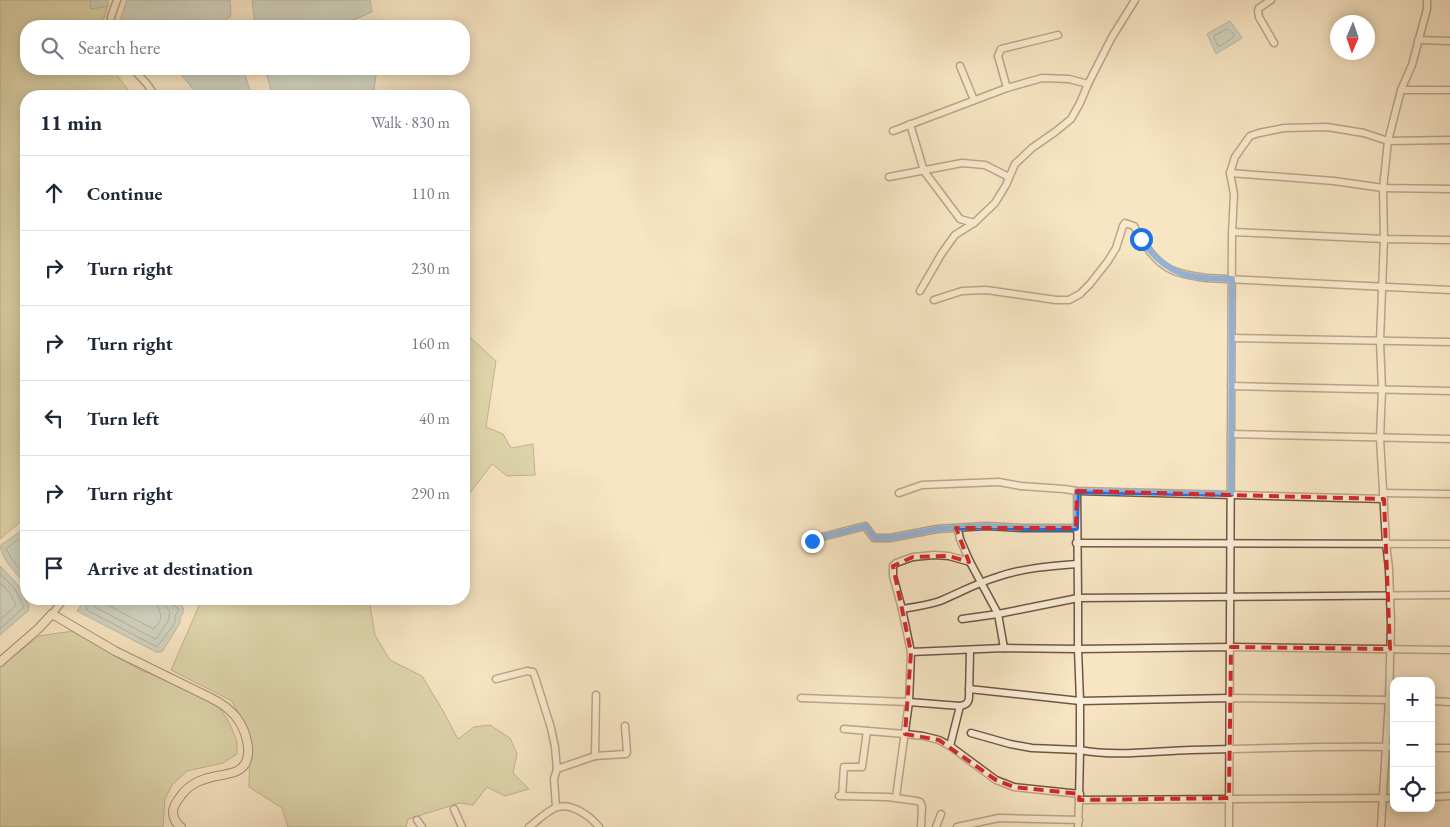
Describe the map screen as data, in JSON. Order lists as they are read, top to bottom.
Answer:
{
  "north": "bottom",
  "page": {
    "search": "Search here",
    "heading": ["11 min", "Walk · 830 m"],
    "list": [
      ["Continue", "110 m"],
      ["Turn right", "230 m"],
      ["Turn right", "160 m"],
      ["Turn left", "40 m"],
      ["Turn right", "290 m"],
      "Arrive at destination"
    ],
    "map_buttons": ["+", "−"]
  }
}
